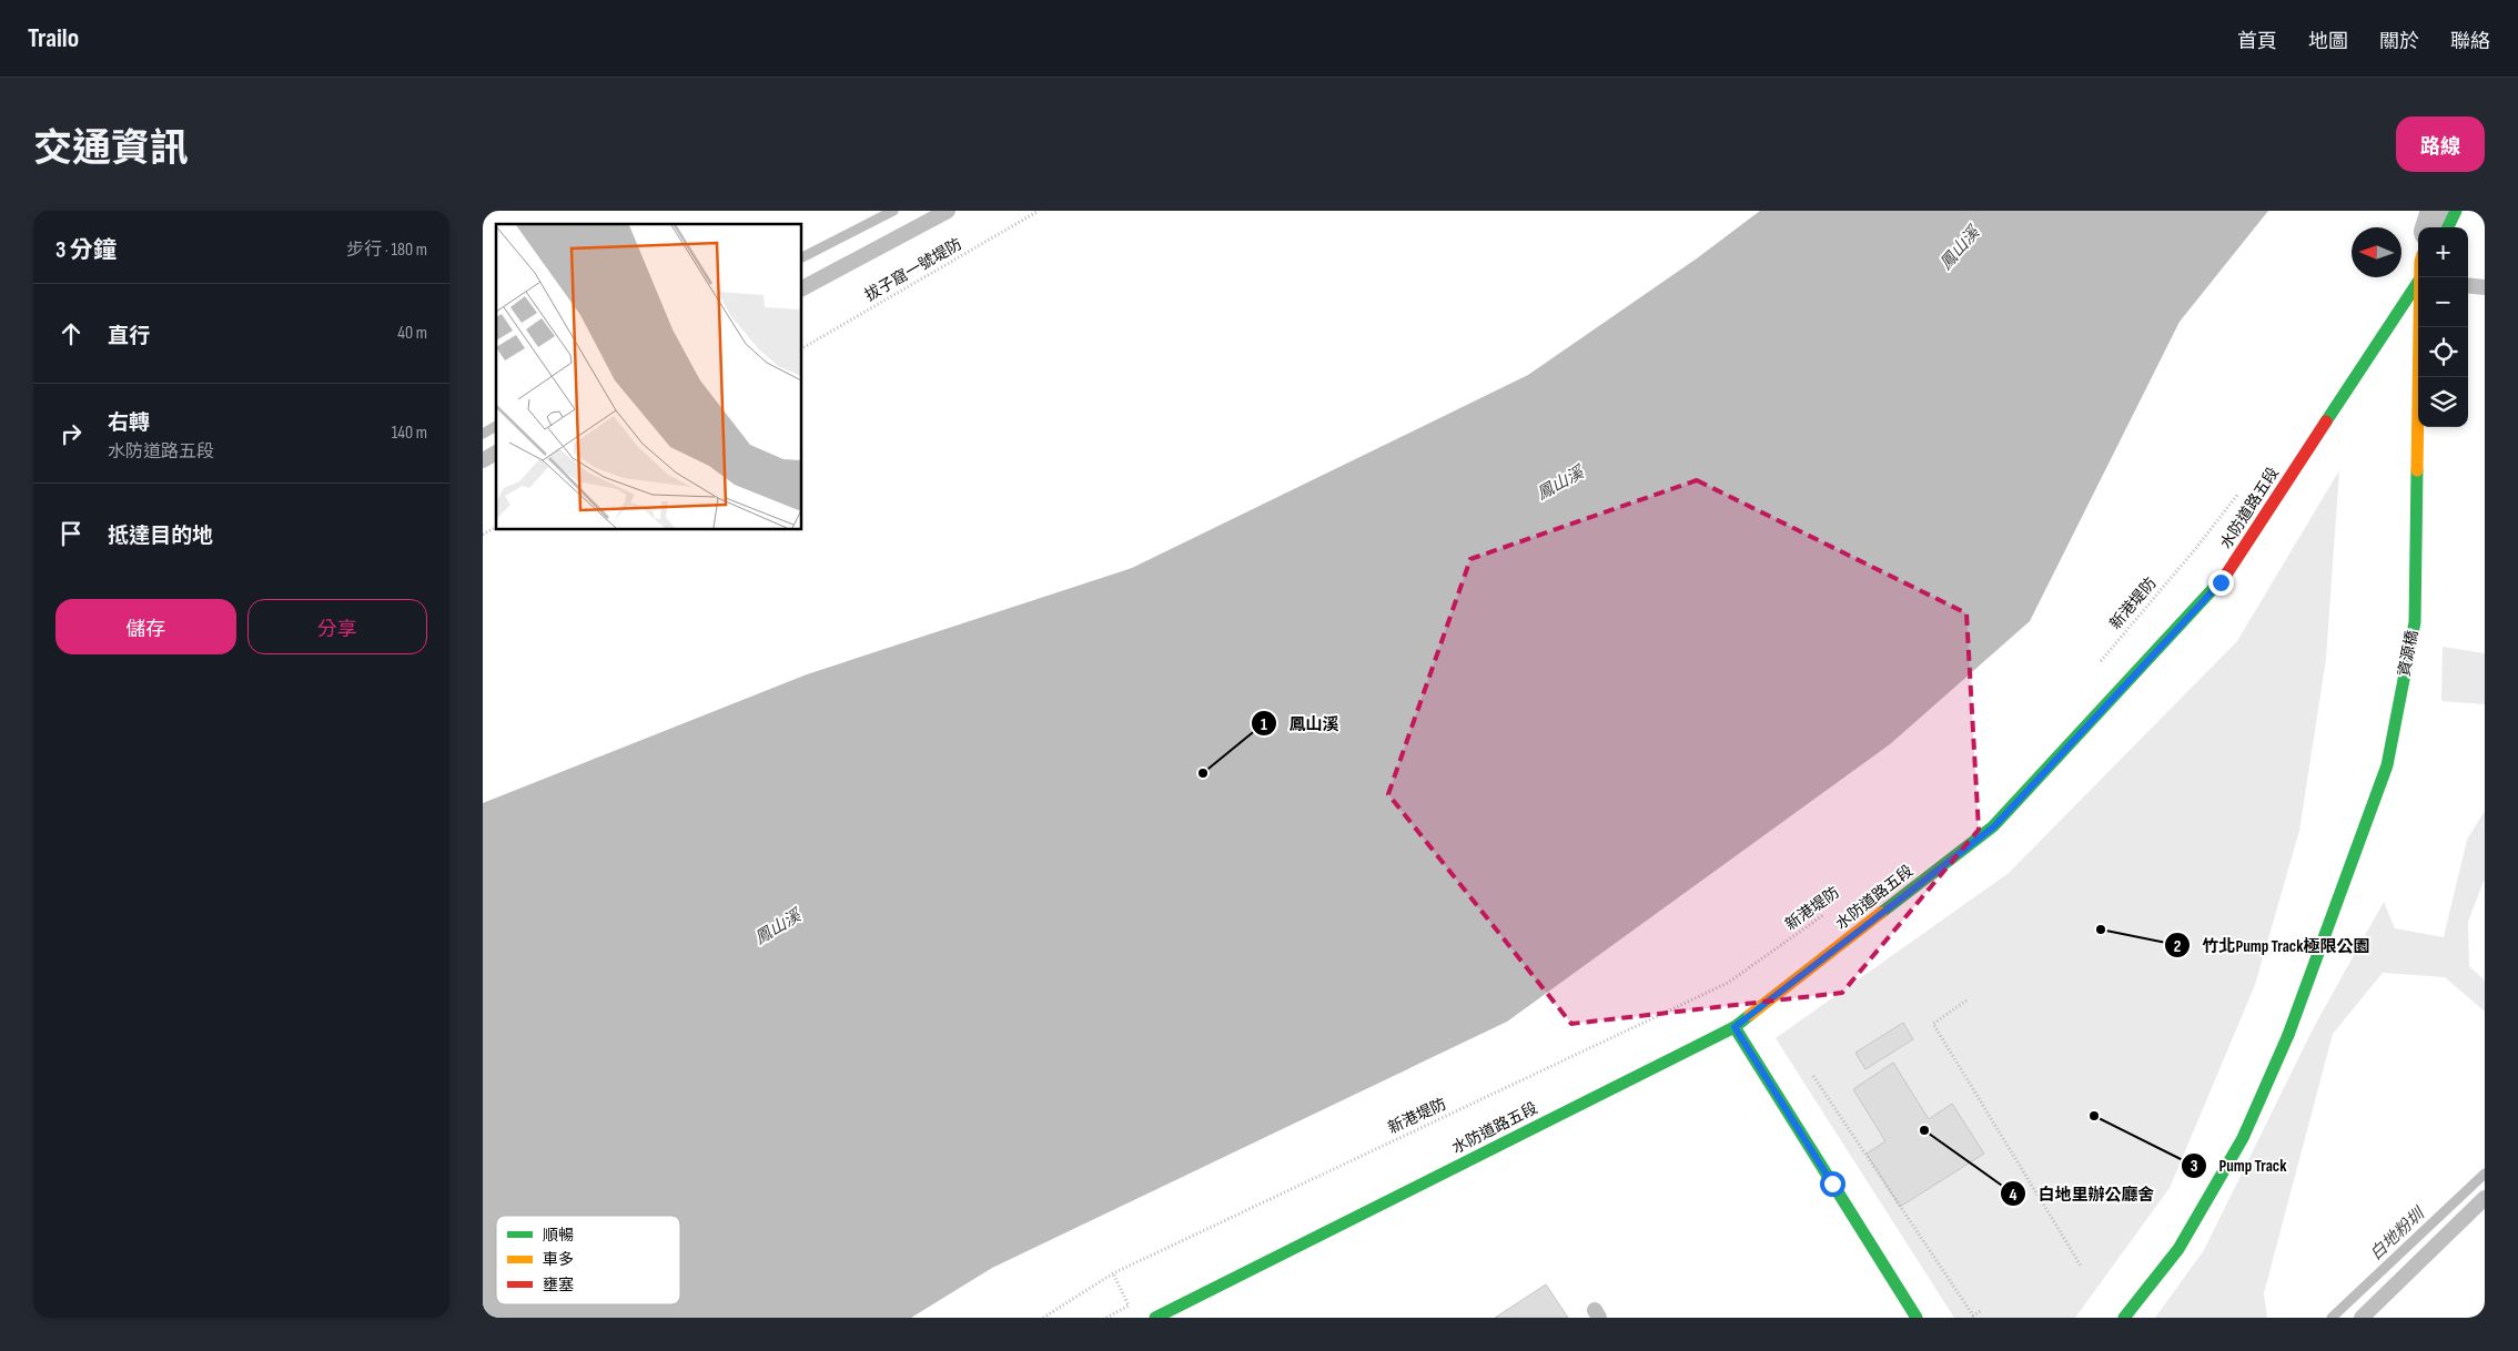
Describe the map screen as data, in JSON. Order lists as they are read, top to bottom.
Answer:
{
  "streets": {
    "street": ["水防道路五段", "資源橋"],
    "path": ["拔子窟一號堤防", "新港堤防"]
  },
  "water": ["鳳山溪", "白地粉圳"],
  "places": [
    "鳳山溪",
    "竹北Pump Track極限公園",
    "Pump Track",
    "白地里辦公廳舍"
  ],
  "legend": ["順暢", "車多", "壅塞"],
  "north": "left",
  "page": {
    "header": "Trailo",
    "nav": [
      "首頁",
      "地圖",
      "關於",
      "聯絡"
    ],
    "title": "交通資訊",
    "buttons": [
      "路線",
      ["儲存", "分享"]
    ],
    "heading": ["3 分鐘", "步行 · 180 m"],
    "map_buttons": ["+", "−"],
    "list": [
      ["直行", "40 m"],
      ["右轉", "水防道路五段", "140 m"],
      "抵達目的地"
    ]
  }
}
